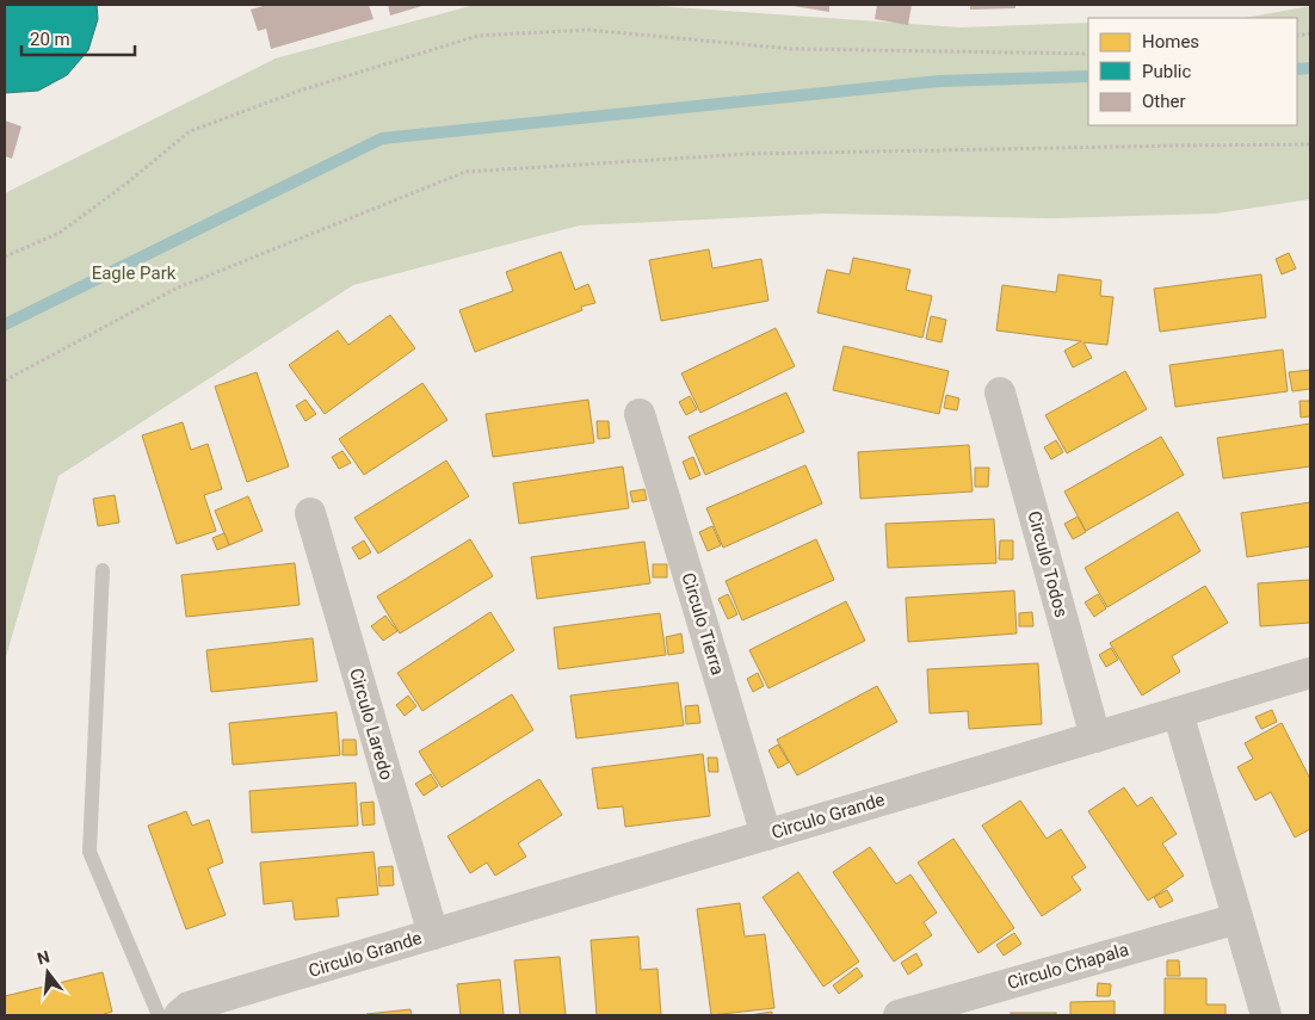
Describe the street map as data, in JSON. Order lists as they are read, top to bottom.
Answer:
{
  "streets": {
    "street": [
      "Circulo Todos",
      "Circulo Tierra",
      "Circulo Laredo",
      "Circulo Grande",
      "Circulo Chapala"
    ]
  },
  "crossings": [
    ["Circulo Todos", "Circulo Grande"],
    ["Circulo Tierra", "Circulo Grande"],
    ["Circulo Laredo", "Circulo Grande"]
  ],
  "parks": ["Eagle Park"],
  "legend": ["Homes", "Public", "Other"],
  "scale_bar": "20 m",
  "north": "top"
}
